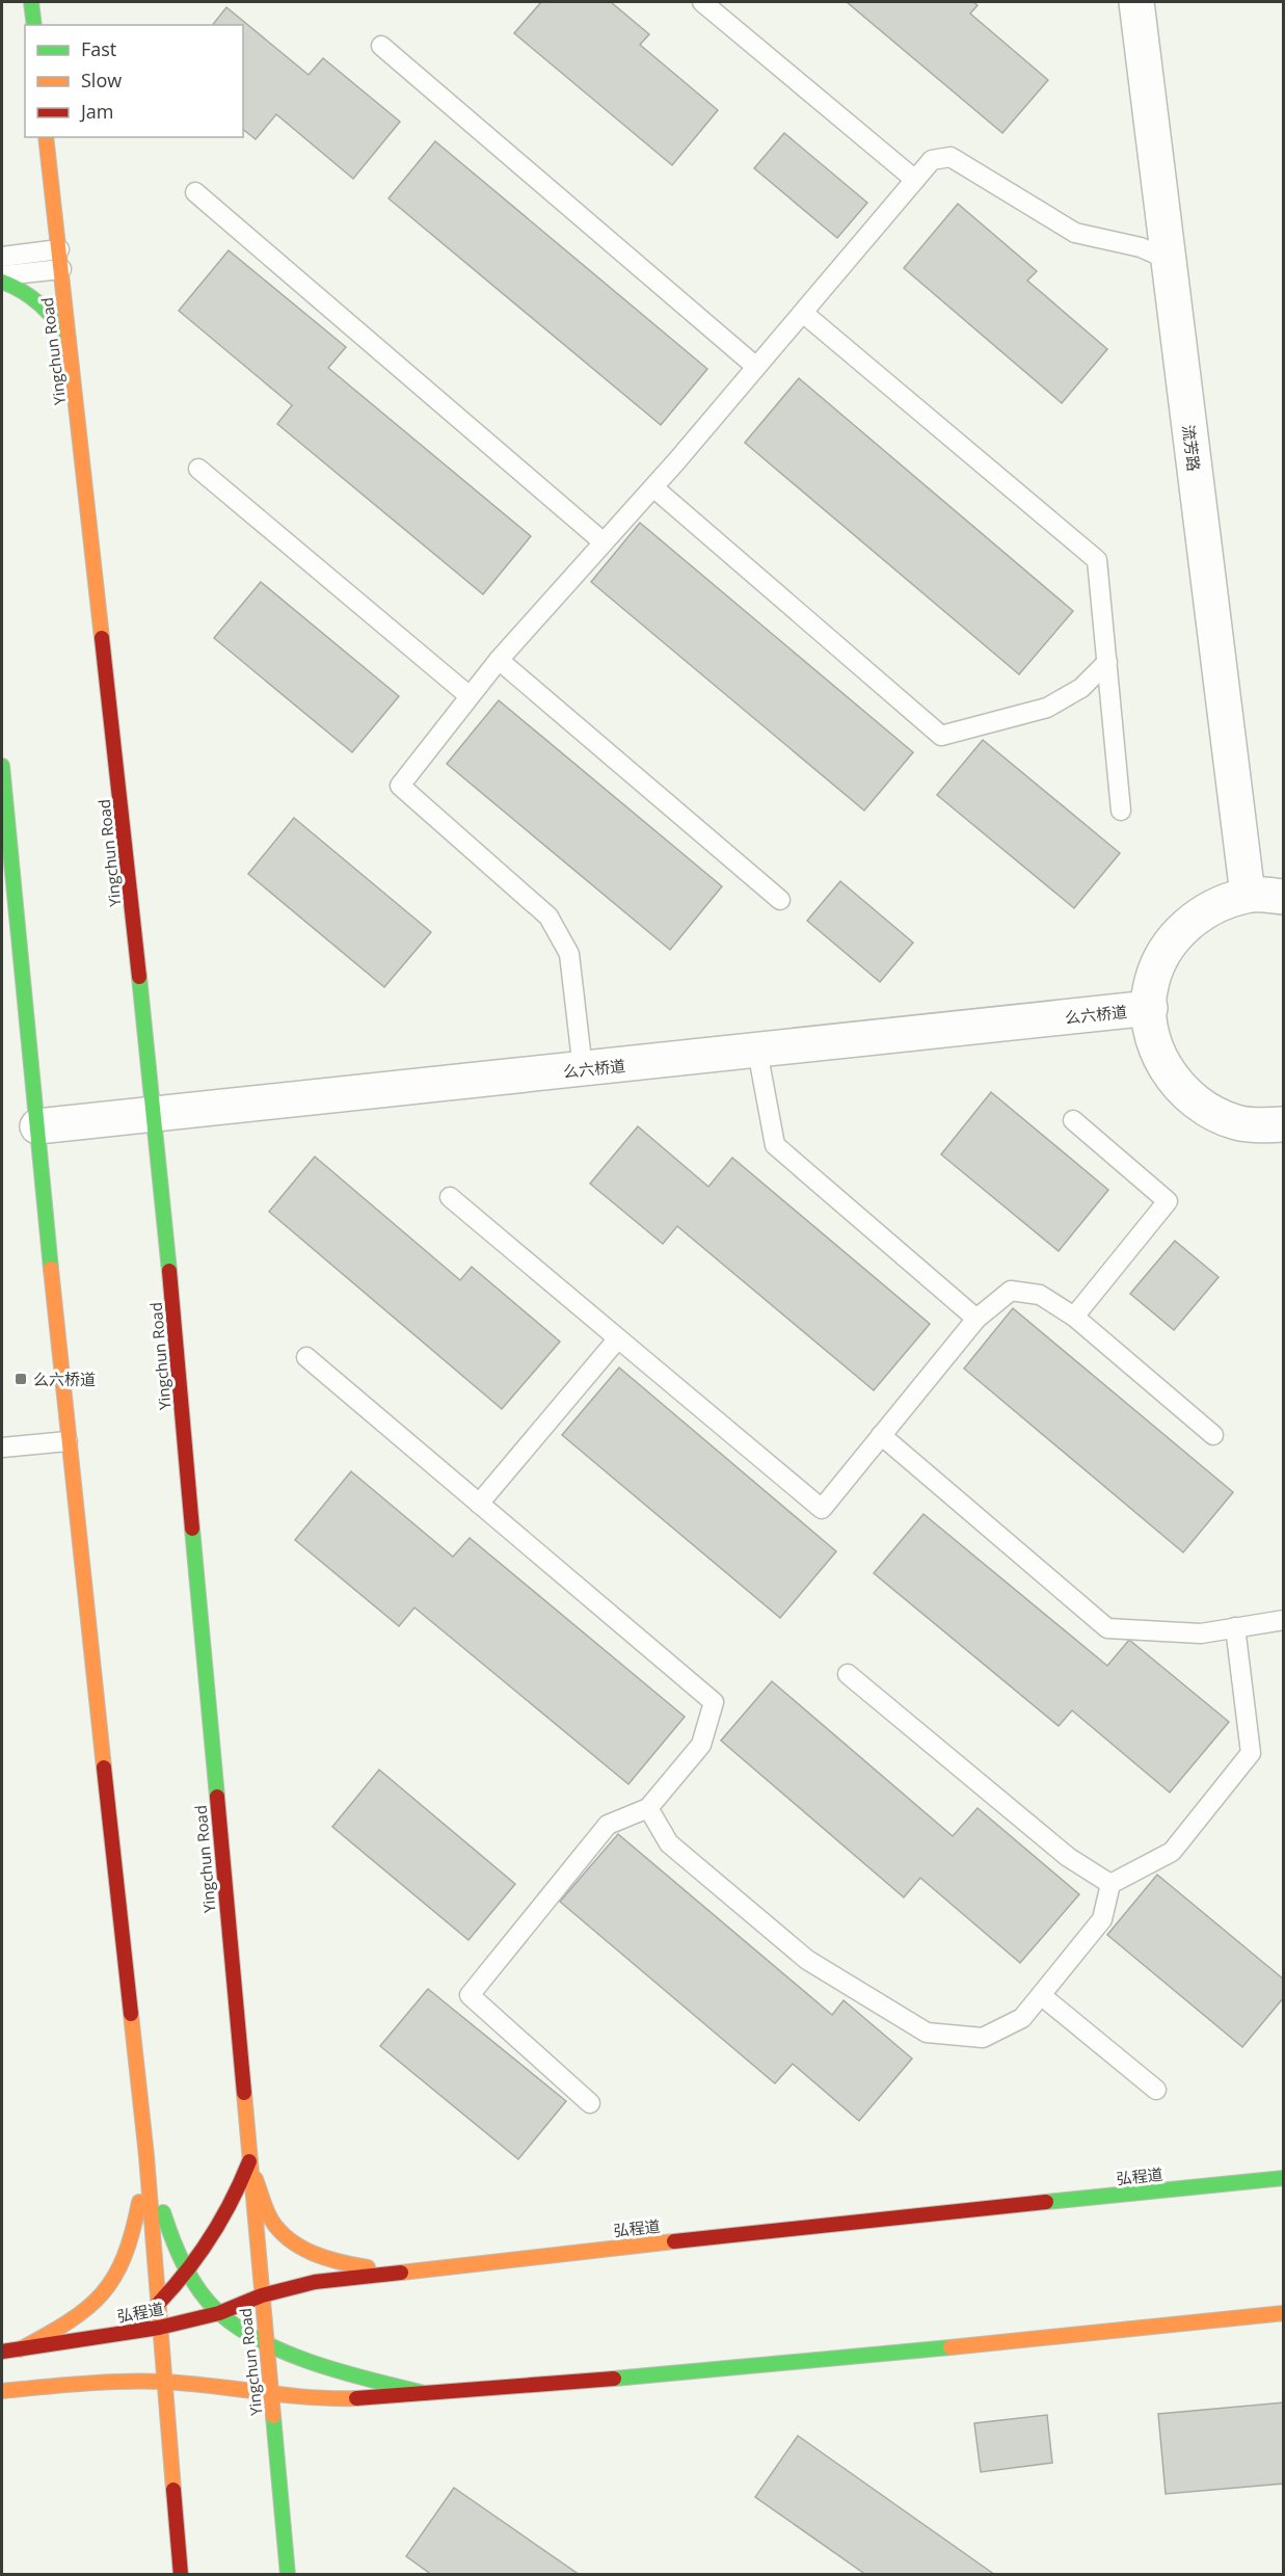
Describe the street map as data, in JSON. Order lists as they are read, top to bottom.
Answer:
{
  "streets": {
    "main road": ["Yingchun Road", "弘程道"],
    "street": ["流芳路", "么六桥道"]
  },
  "crossings": [
    ["Yingchun Road", "么六桥道"],
    ["Yingchun Road", "弘程道"]
  ],
  "places": {
    "transit": ["么六桥道"]
  },
  "legend": ["Fast", "Slow", "Jam"]
}
